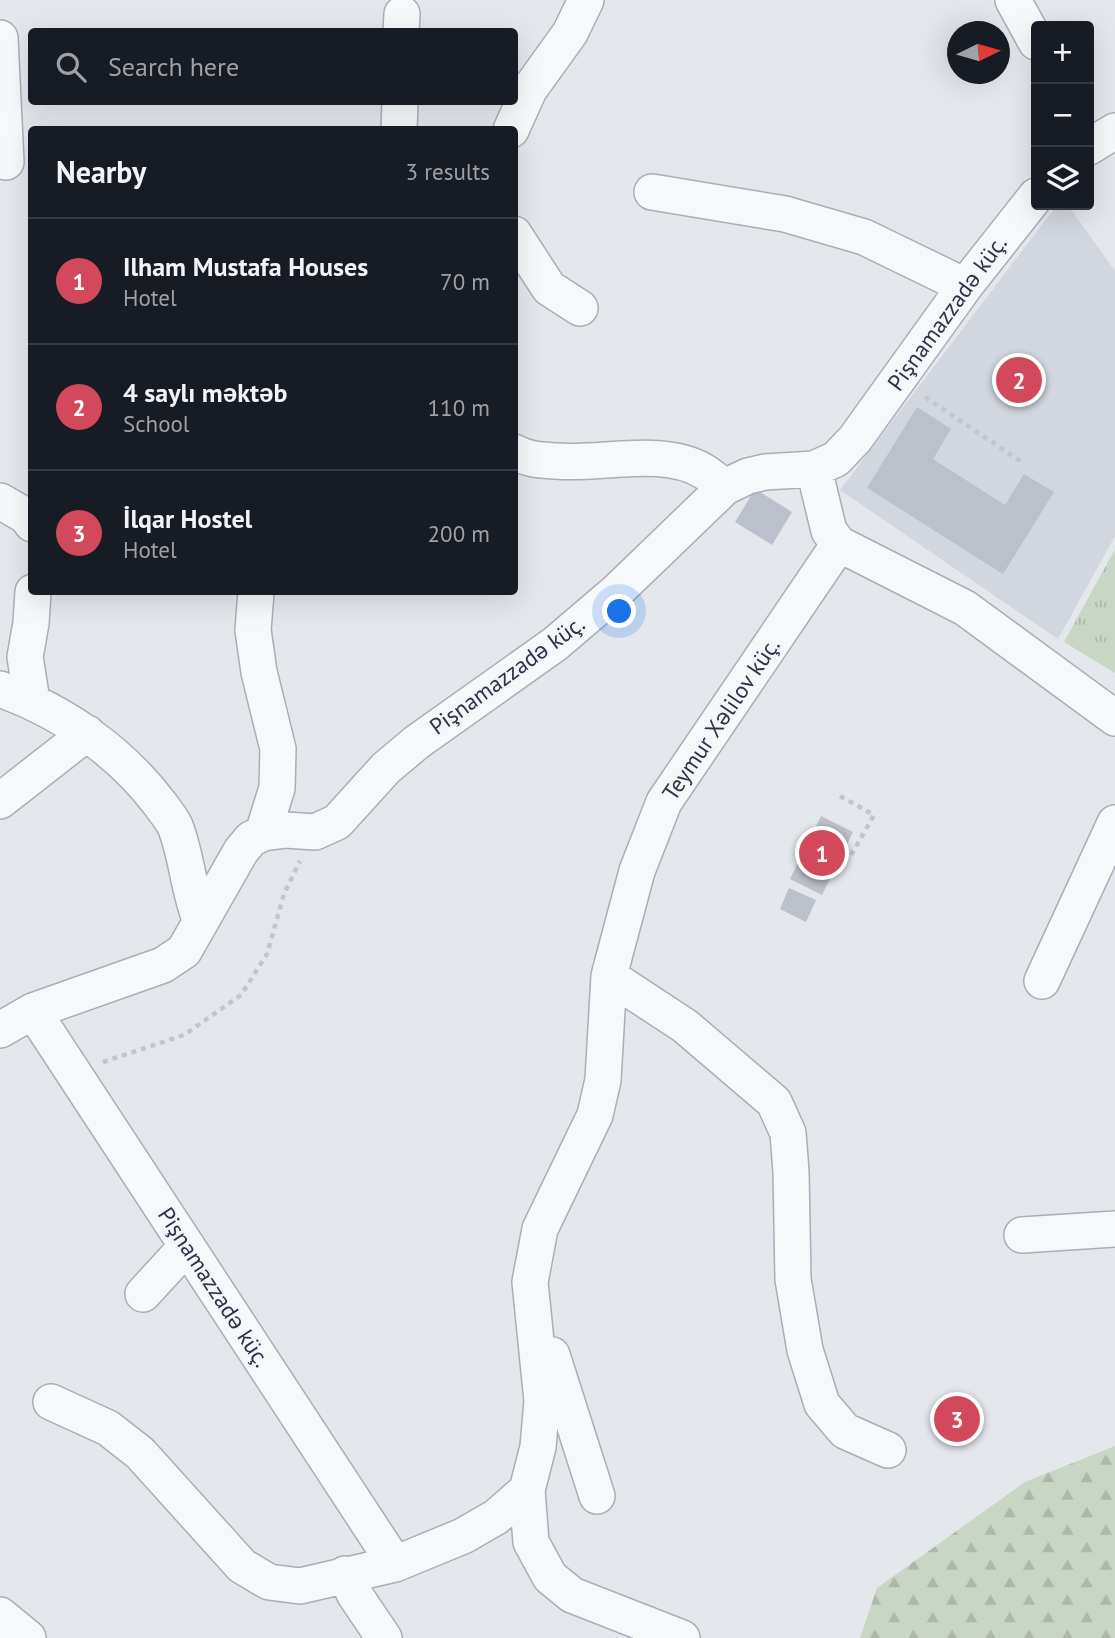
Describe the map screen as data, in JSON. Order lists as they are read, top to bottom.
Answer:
{
  "streets": {
    "street": ["Pişnamazzadə küç.", "Teymur Xəlilov küç."]
  },
  "north": "right",
  "page": {
    "map_buttons": ["+", "−"],
    "search": "Search here",
    "heading": ["Nearby", "3 results"],
    "list": [
      {
        "mark": "1",
        "name": "Ilham Mustafa Houses",
        "note": "Hotel",
        "value": "70 m"
      },
      {
        "mark": "2",
        "name": "4 saylı məktəb",
        "note": "School",
        "value": "110 m"
      },
      {
        "mark": "3",
        "name": "İlqar Hostel",
        "note": "Hotel",
        "value": "200 m"
      }
    ],
    "pins": ["2", "1", "3"]
  }
}
